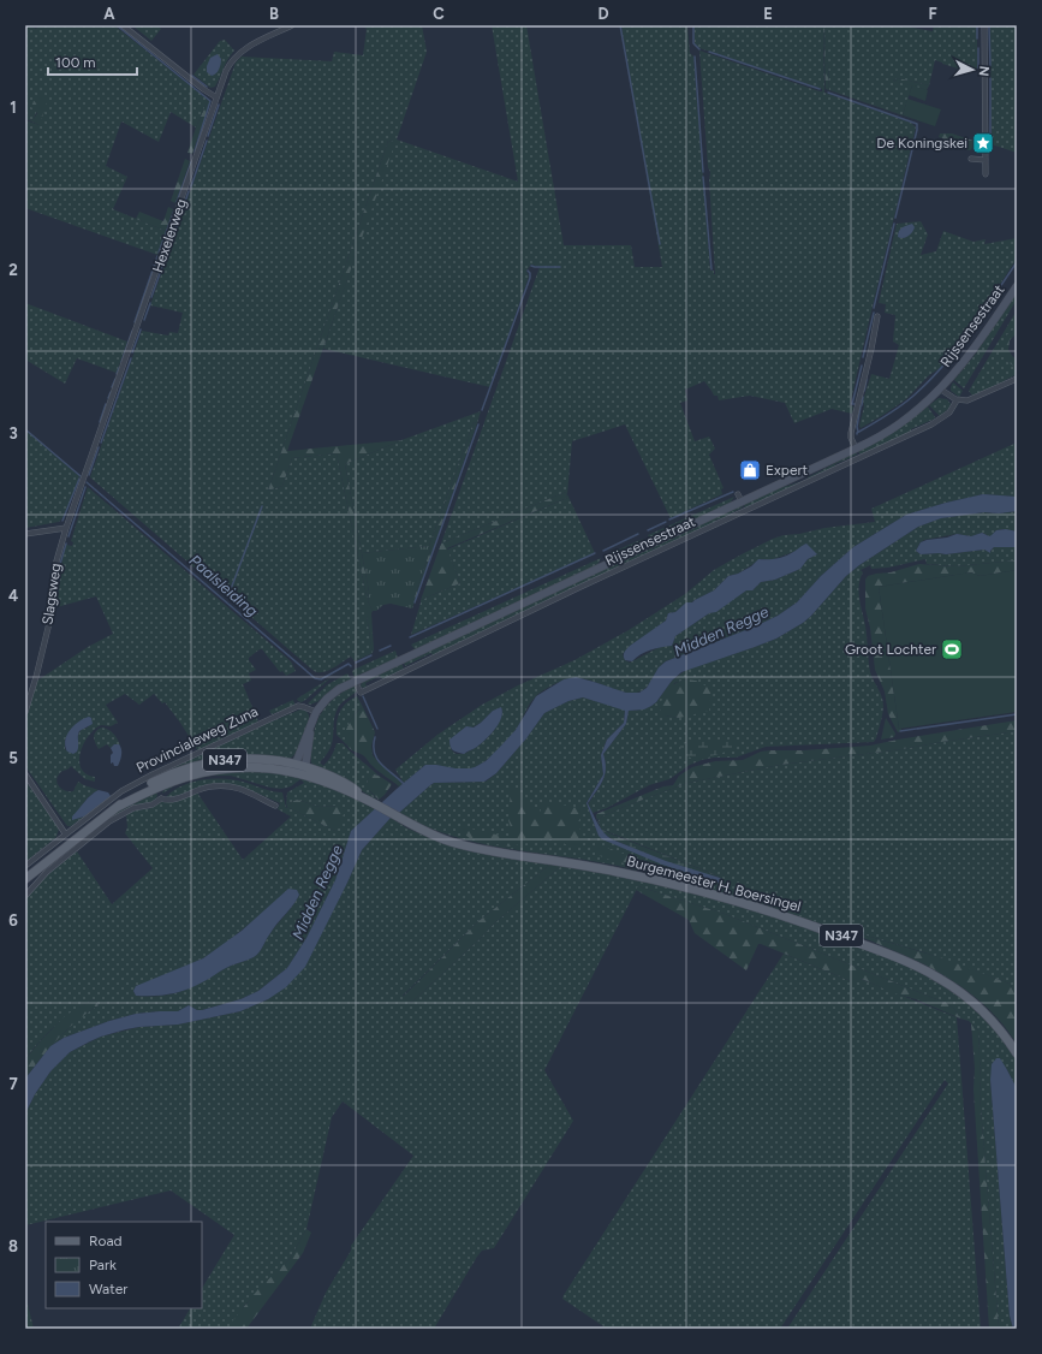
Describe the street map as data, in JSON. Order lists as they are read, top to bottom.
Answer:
{
  "streets": {
    "main road": [
      "Rijssensestraat",
      "Provincialeweg Zuna",
      "N347",
      "Burgemeester H. Boersingel"
    ],
    "street": ["Hexelerweg", "Slagsweg"]
  },
  "crossings": [
    ["Hexelerweg", "Slagsweg"],
    ["Rijssensestraat", "Provincialeweg Zuna"],
    ["Rijssensestraat", "N347"],
    ["Provincialeweg Zuna", "N347"],
    ["N347", "Burgemeester H. Boersingel"]
  ],
  "water": ["Paalsleiding", "Midden Regge"],
  "places": {
    "place": ["De Koningskei"],
    "shop": ["Expert"],
    "sports": ["Groot Lochter"]
  },
  "legend": ["Road", "Park", "Water"],
  "scale_bar": "100 m",
  "north": "right",
  "grid": {
    "columns": [
      "A",
      "B",
      "C",
      "D",
      "E",
      "F"
    ],
    "rows": [
      "1",
      "2",
      "3",
      "4",
      "5",
      "6",
      "7",
      "8"
    ]
  }
}
